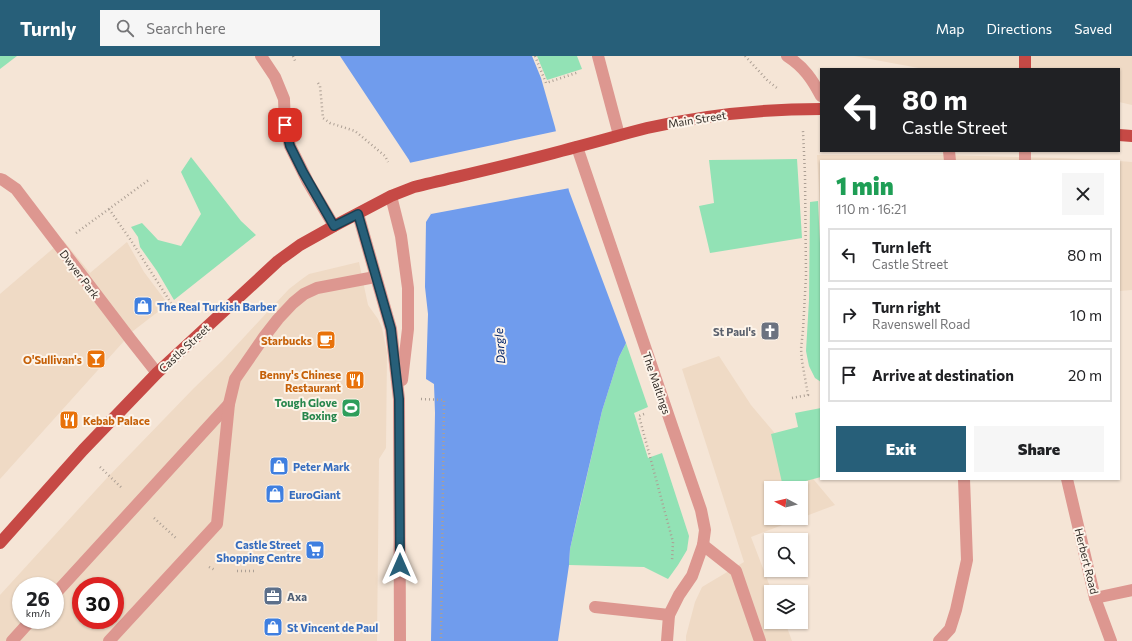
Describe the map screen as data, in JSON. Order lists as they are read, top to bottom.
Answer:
{
  "streets": {
    "main road": ["Main Street", "Castle Street"],
    "street": ["Dwyer Park", "The Maltings", "Herbert Road"]
  },
  "crossings": [
    ["Main Street", "Castle Street"],
    ["Main Street", "The Maltings"],
    ["Dwyer Park", "Castle Street"]
  ],
  "water": ["Dargle"],
  "places": {
    "shop": [
      "The Real Turkish Barber",
      "Peter Mark",
      "EuroGiant",
      "St Vincent de Paul"
    ],
    "church": ["St Paul's"],
    "cafe": ["Starbucks"],
    "bar": ["O'Sullivan's"],
    "restaurant": ["Benny's Chinese Restaurant", "Kebab Palace"],
    "sports": ["Tough Glove Boxing"],
    "supermarket": ["Castle Street Shopping Centre"],
    "office": ["Axa"]
  },
  "north": "left",
  "page": {
    "header": "Turnly",
    "search": "Search here",
    "nav": ["Map", "Directions", "Saved"],
    "turn": ["80 m", "Castle Street"],
    "heading": ["1 min", "110 m · 16:21"],
    "list": [
      {
        "name": "Turn left",
        "note": "Castle Street",
        "value": "80 m"
      },
      {
        "name": "Turn right",
        "note": "Ravenswell Road",
        "value": "10 m"
      },
      {
        "name": "Arrive at destination",
        "value": "20 m"
      }
    ],
    "buttons": ["Exit", "Share"],
    "speed": "26 km/h",
    "limit": "30"
  }
}
